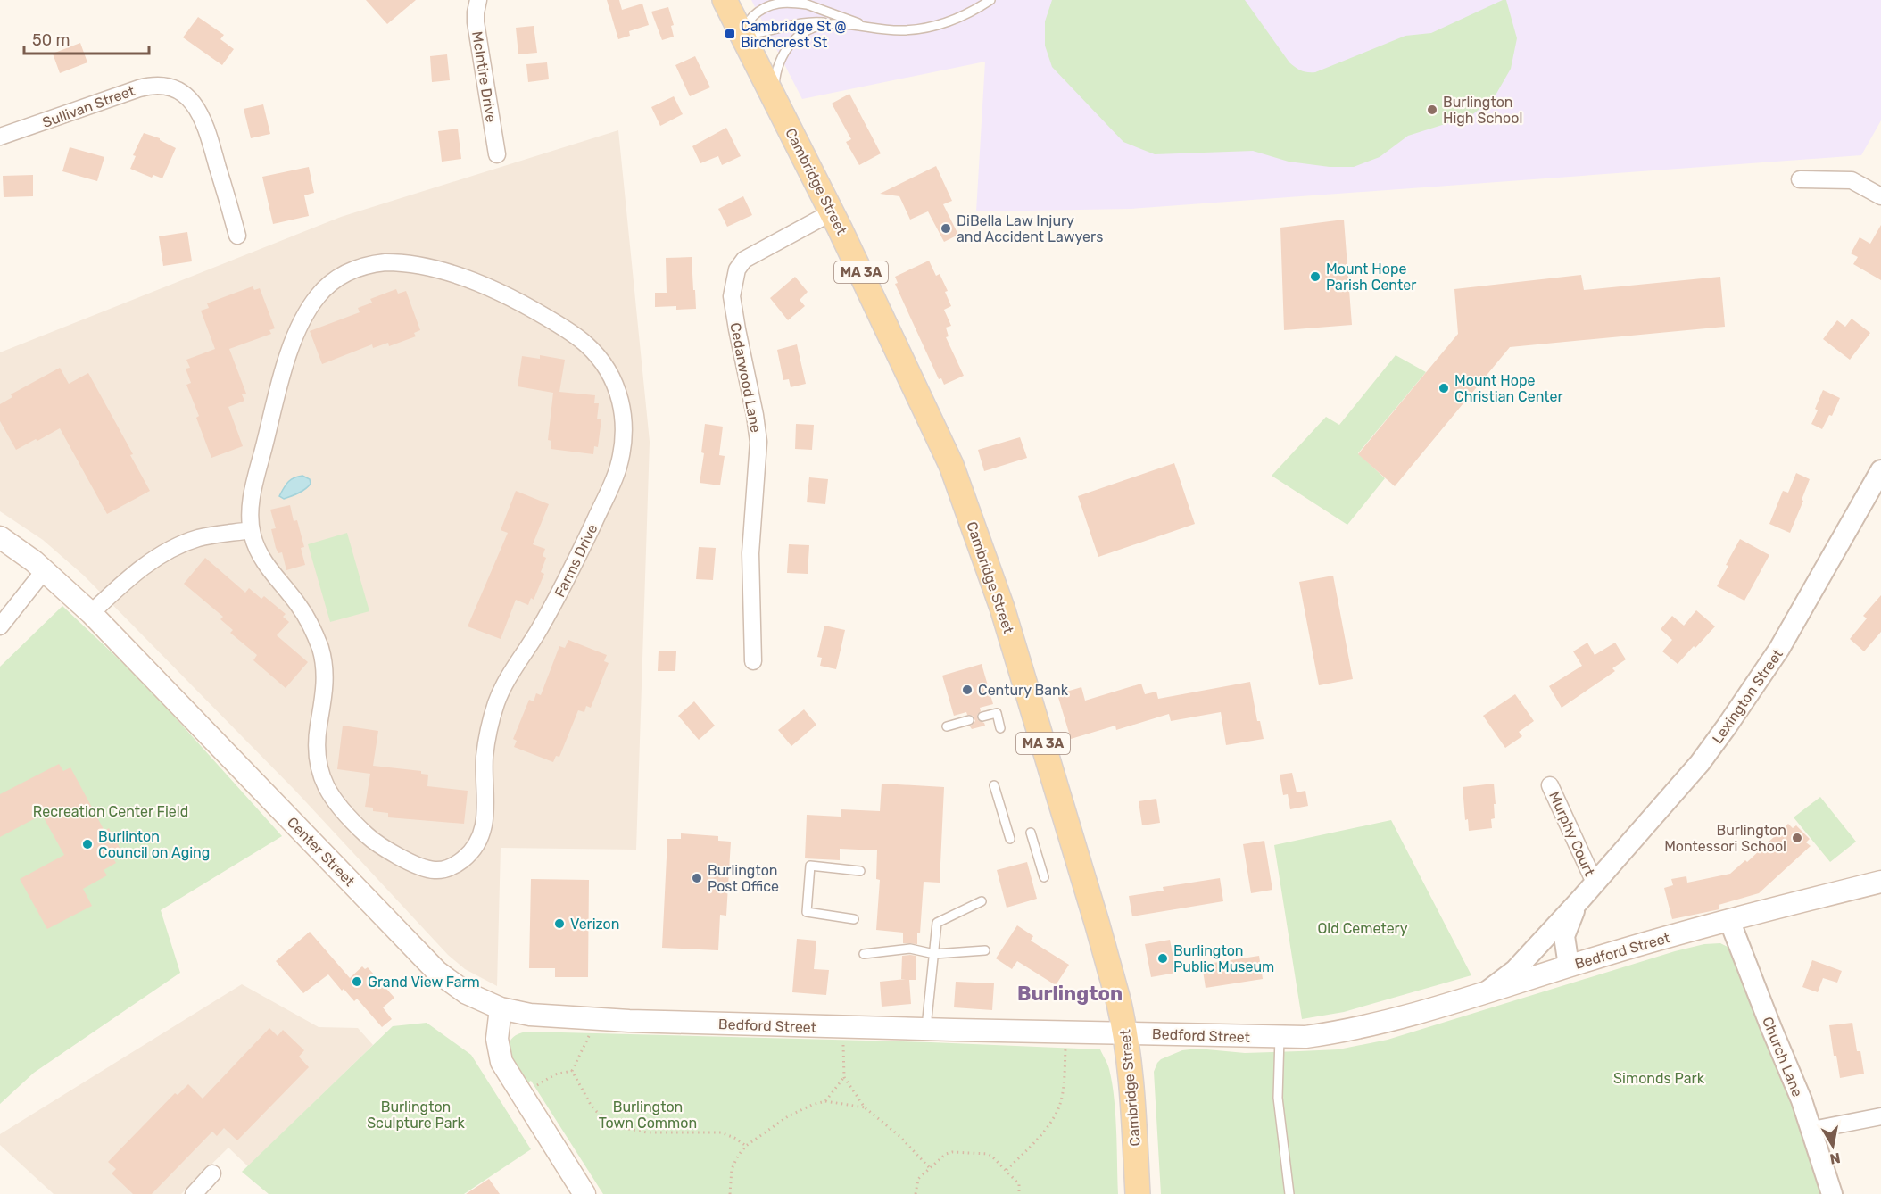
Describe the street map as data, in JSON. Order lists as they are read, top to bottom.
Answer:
{
  "streets": {
    "main road": [
      "Cambridge Street",
      "MA 3A",
      "Center Street",
      "Bedford Street"
    ],
    "street": [
      "McIntire Drive",
      "Sullivan Street",
      "Cedarwood Lane",
      "Farms Drive",
      "Lexington Street",
      "Murphy Court",
      "Church Lane"
    ]
  },
  "crossings": [
    ["Cambridge Street", "Cedarwood Lane"],
    ["Cambridge Street", "Bedford Street"],
    ["Lexington Street", "Murphy Court"],
    ["Lexington Street", "Bedford Street"],
    ["Center Street", "Bedford Street"],
    ["Bedford Street", "Church Lane"]
  ],
  "districts": ["Burlington"],
  "parks": [
    "Recreation Center Field",
    "Old Cemetery",
    "Simonds Park",
    "Burlington Sculpture Park",
    "Burlington Town Common"
  ],
  "places": {
    "transit": ["Cambridge St @ Birchcrest St"],
    "other": [
      "Burlington High School",
      "DiBella Law Injury and Accident Lawyers",
      "Mount Hope Parish Center",
      "Mount Hope Christian Center",
      "Century Bank",
      "Burlington Montessori School",
      "Burlinton Council on Aging",
      "Burlington Post Office",
      "Verizon",
      "Burlington Public Museum",
      "Grand View Farm"
    ]
  },
  "scale_bar": "50 m",
  "north": "bottom"
}
